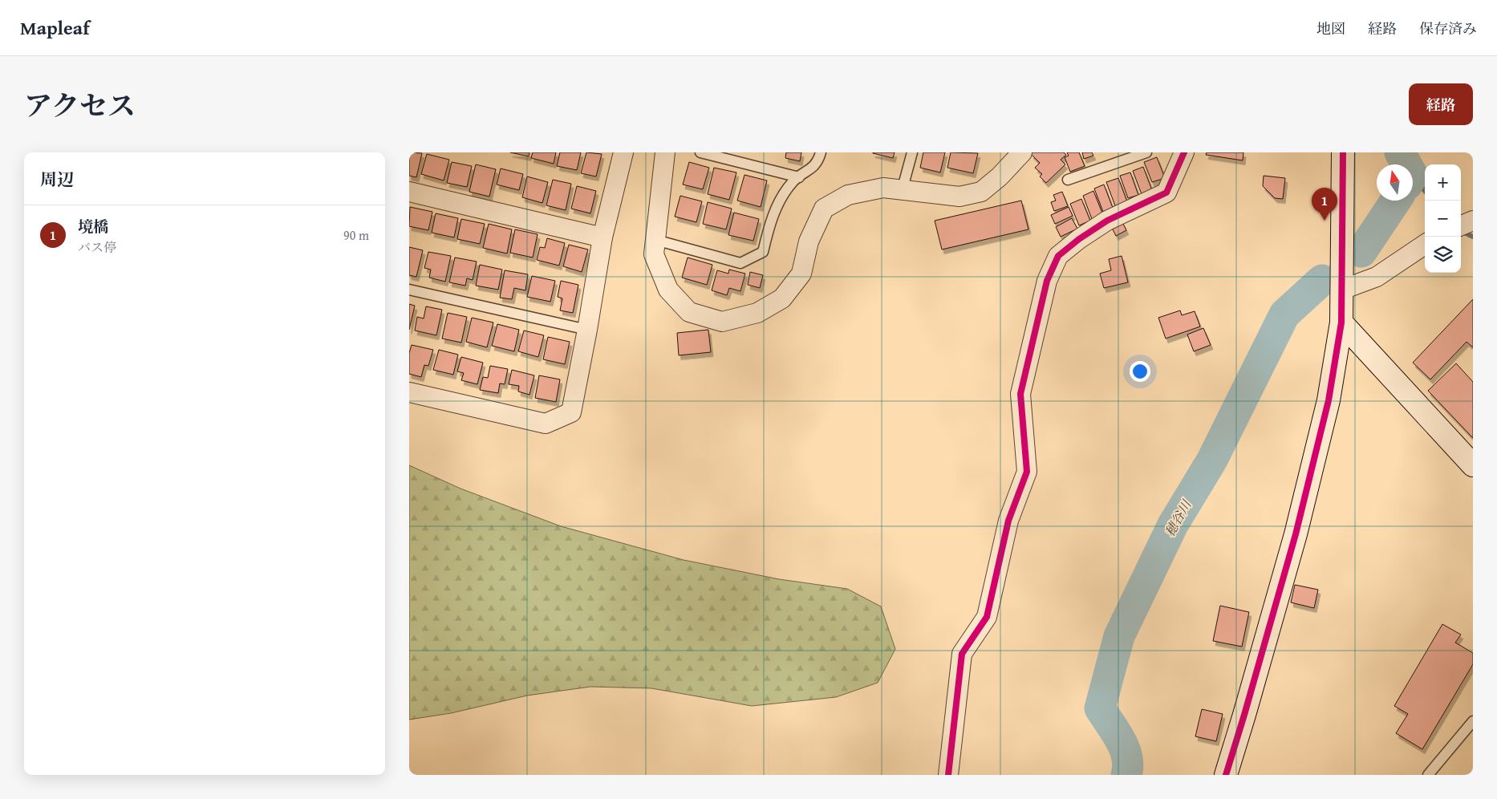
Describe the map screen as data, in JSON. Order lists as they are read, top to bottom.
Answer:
{
  "water": ["穂谷川"],
  "north": "top",
  "page": {
    "header": "Mapleaf",
    "nav": ["地図", "経路", "保存済み"],
    "title": "アクセス",
    "buttons": "経路",
    "heading": "周辺",
    "map_buttons": ["+", "−"],
    "pins": "1",
    "list": [
      {
        "mark": "1",
        "name": "境橋",
        "note": "バス停",
        "value": "90 m"
      }
    ]
  }
}
